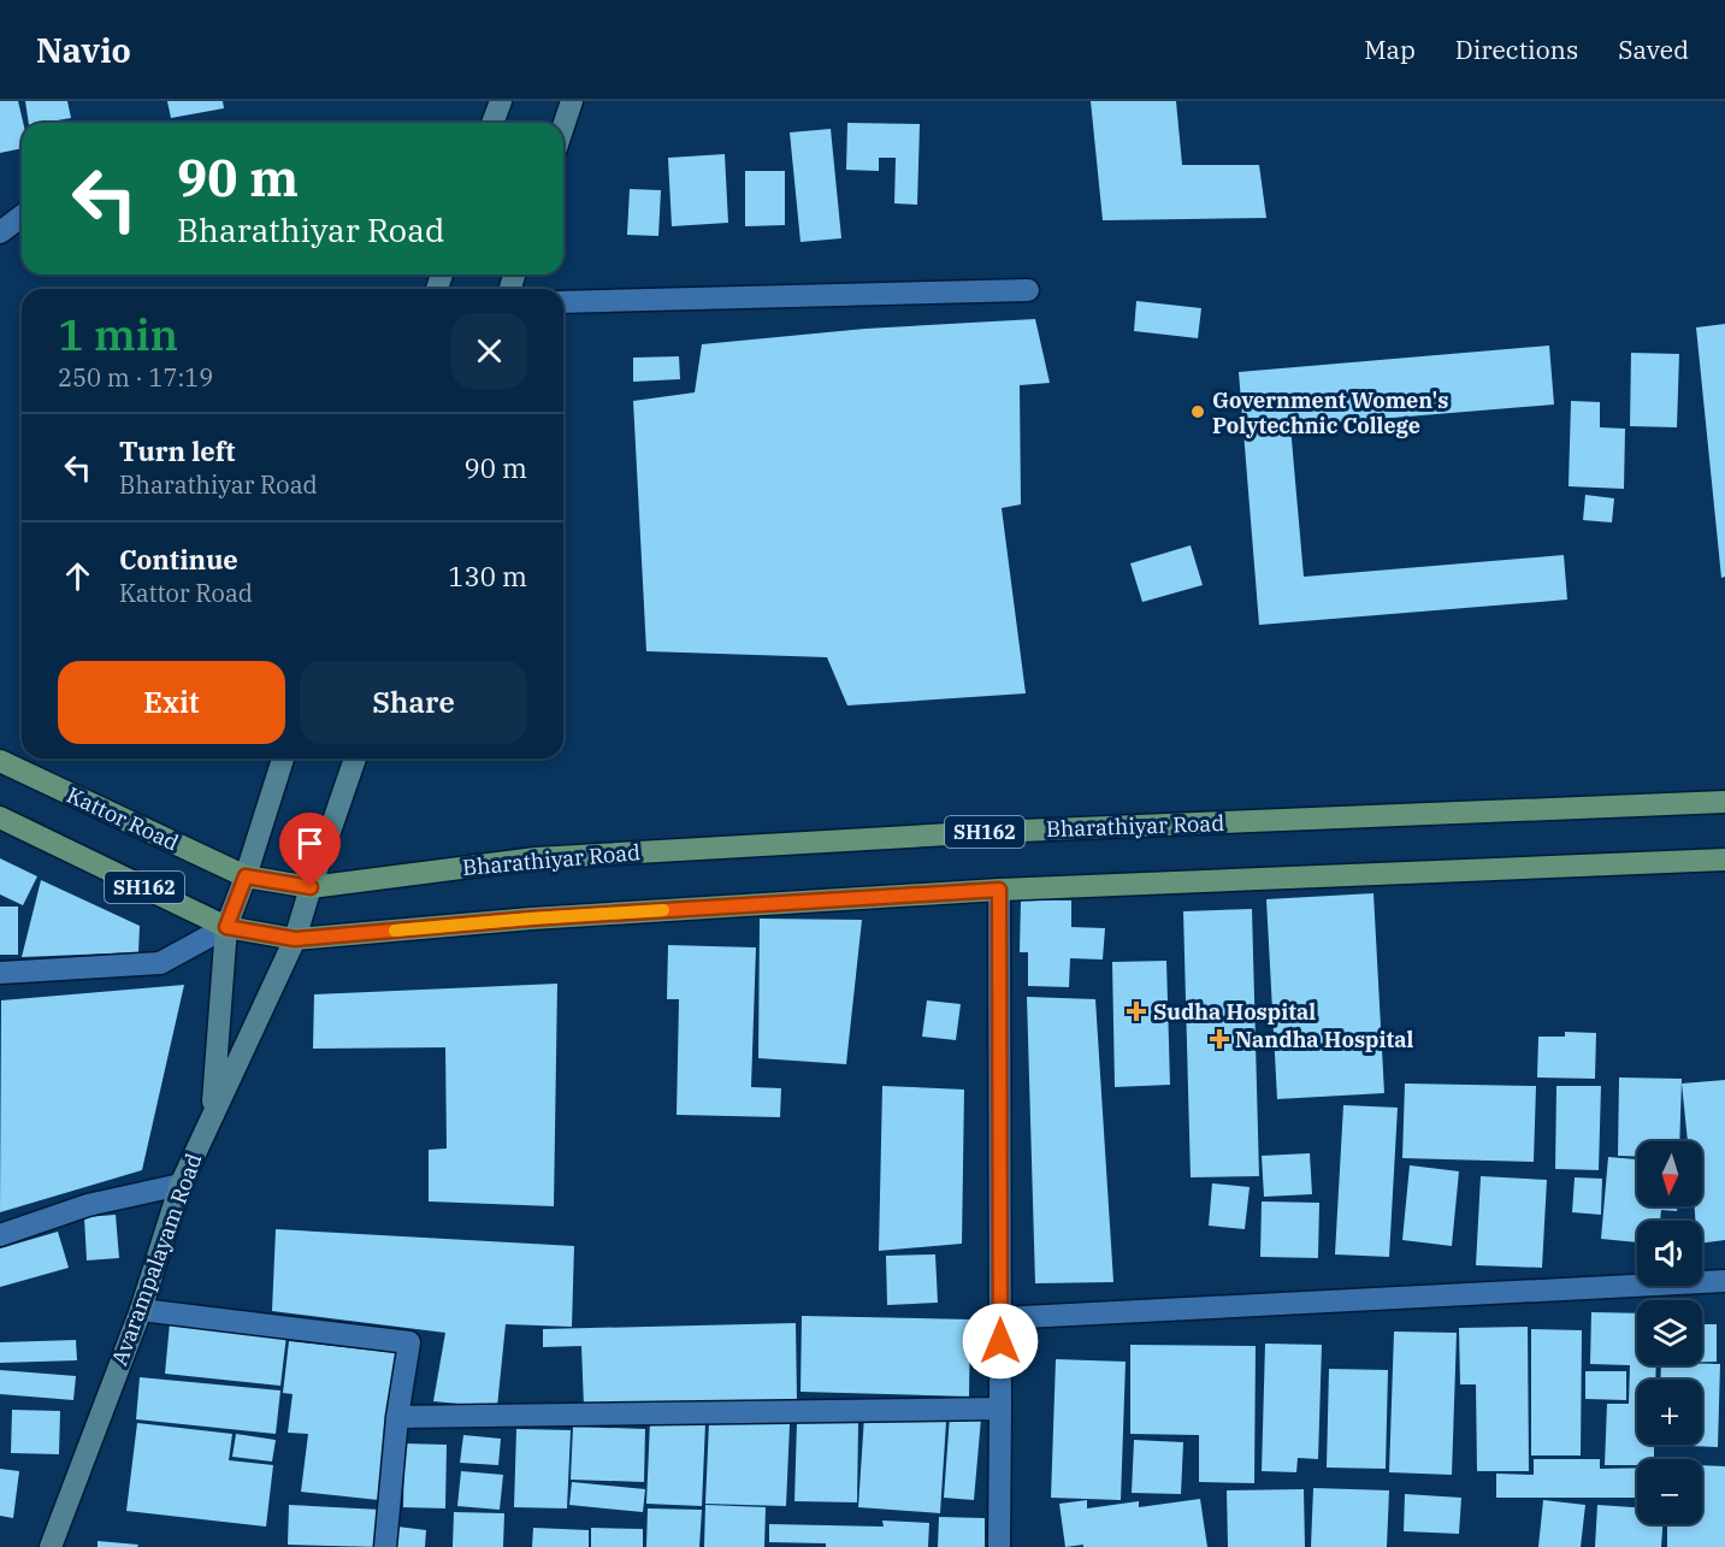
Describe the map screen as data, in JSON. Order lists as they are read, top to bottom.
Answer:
{
  "streets": {
    "main road": [
      "Kattor Road",
      "Bharathiyar Road",
      "SH162",
      "Avarampalayam Road"
    ]
  },
  "crossings": [
    ["Kattor Road", "Bharathiyar Road"],
    ["Bharathiyar Road", "Avarampalayam Road"],
    ["SH162", "Avarampalayam Road"]
  ],
  "places": {
    "other": ["Government Women's Polytechnic College"],
    "health": ["Sudha Hospital", "Nandha Hospital"]
  },
  "north": "bottom",
  "page": {
    "header": "Navio",
    "nav": ["Map", "Directions", "Saved"],
    "turn": ["90 m", "Bharathiyar Road"],
    "heading": ["1 min", "250 m · 17:19"],
    "list": [
      {
        "name": "Turn left",
        "note": "Bharathiyar Road",
        "value": "90 m"
      },
      {
        "name": "Continue",
        "note": "Kattor Road",
        "value": "130 m"
      }
    ],
    "buttons": ["Exit", "Share"],
    "map_buttons": ["+", "−"]
  }
}
